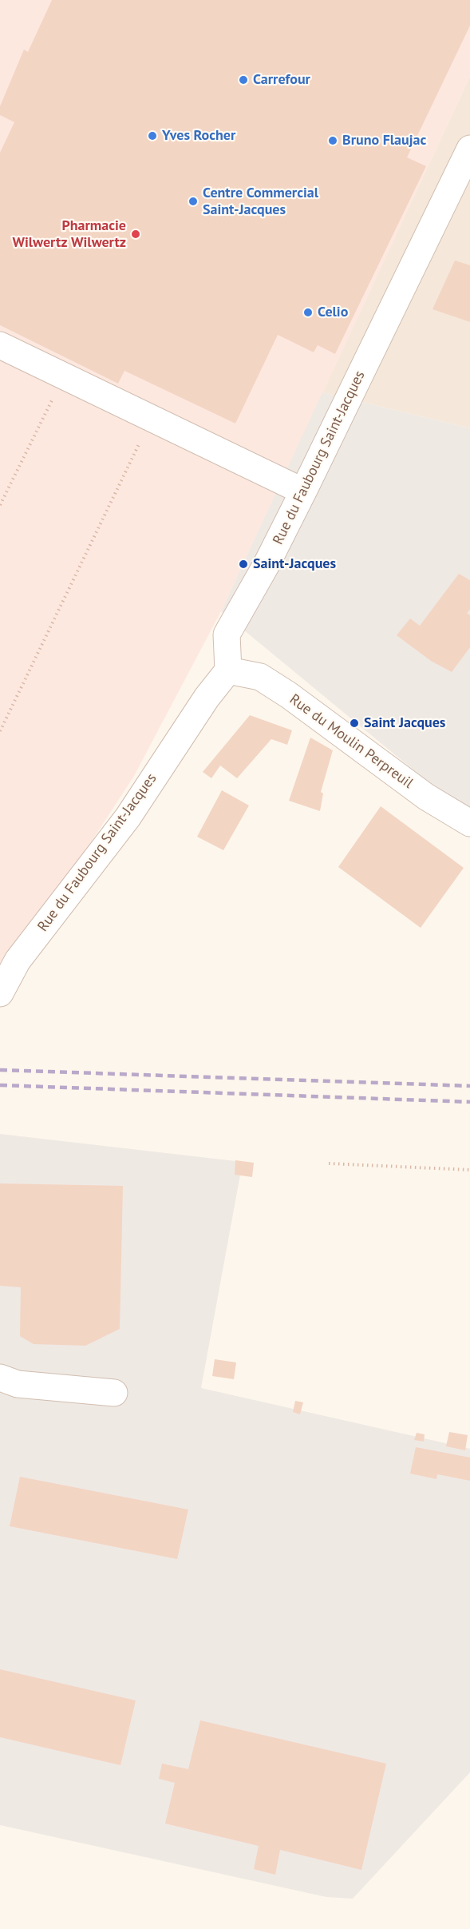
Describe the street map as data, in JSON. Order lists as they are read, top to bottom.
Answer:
{
  "streets": {
    "street": ["Rue du Faubourg Saint-Jacques", "Rue du Moulin Perpreuil"]
  },
  "crossings": [
    ["Rue du Faubourg Saint-Jacques", "Rue du Moulin Perpreuil"]
  ],
  "places": [
    "Carrefour",
    "Yves Rocher",
    "Bruno Flaujac",
    "Centre Commercial Saint-Jacques",
    "Pharmacie Wilwertz Wilwertz",
    "Celio",
    "Saint-Jacques",
    "Saint Jacques"
  ]
}
